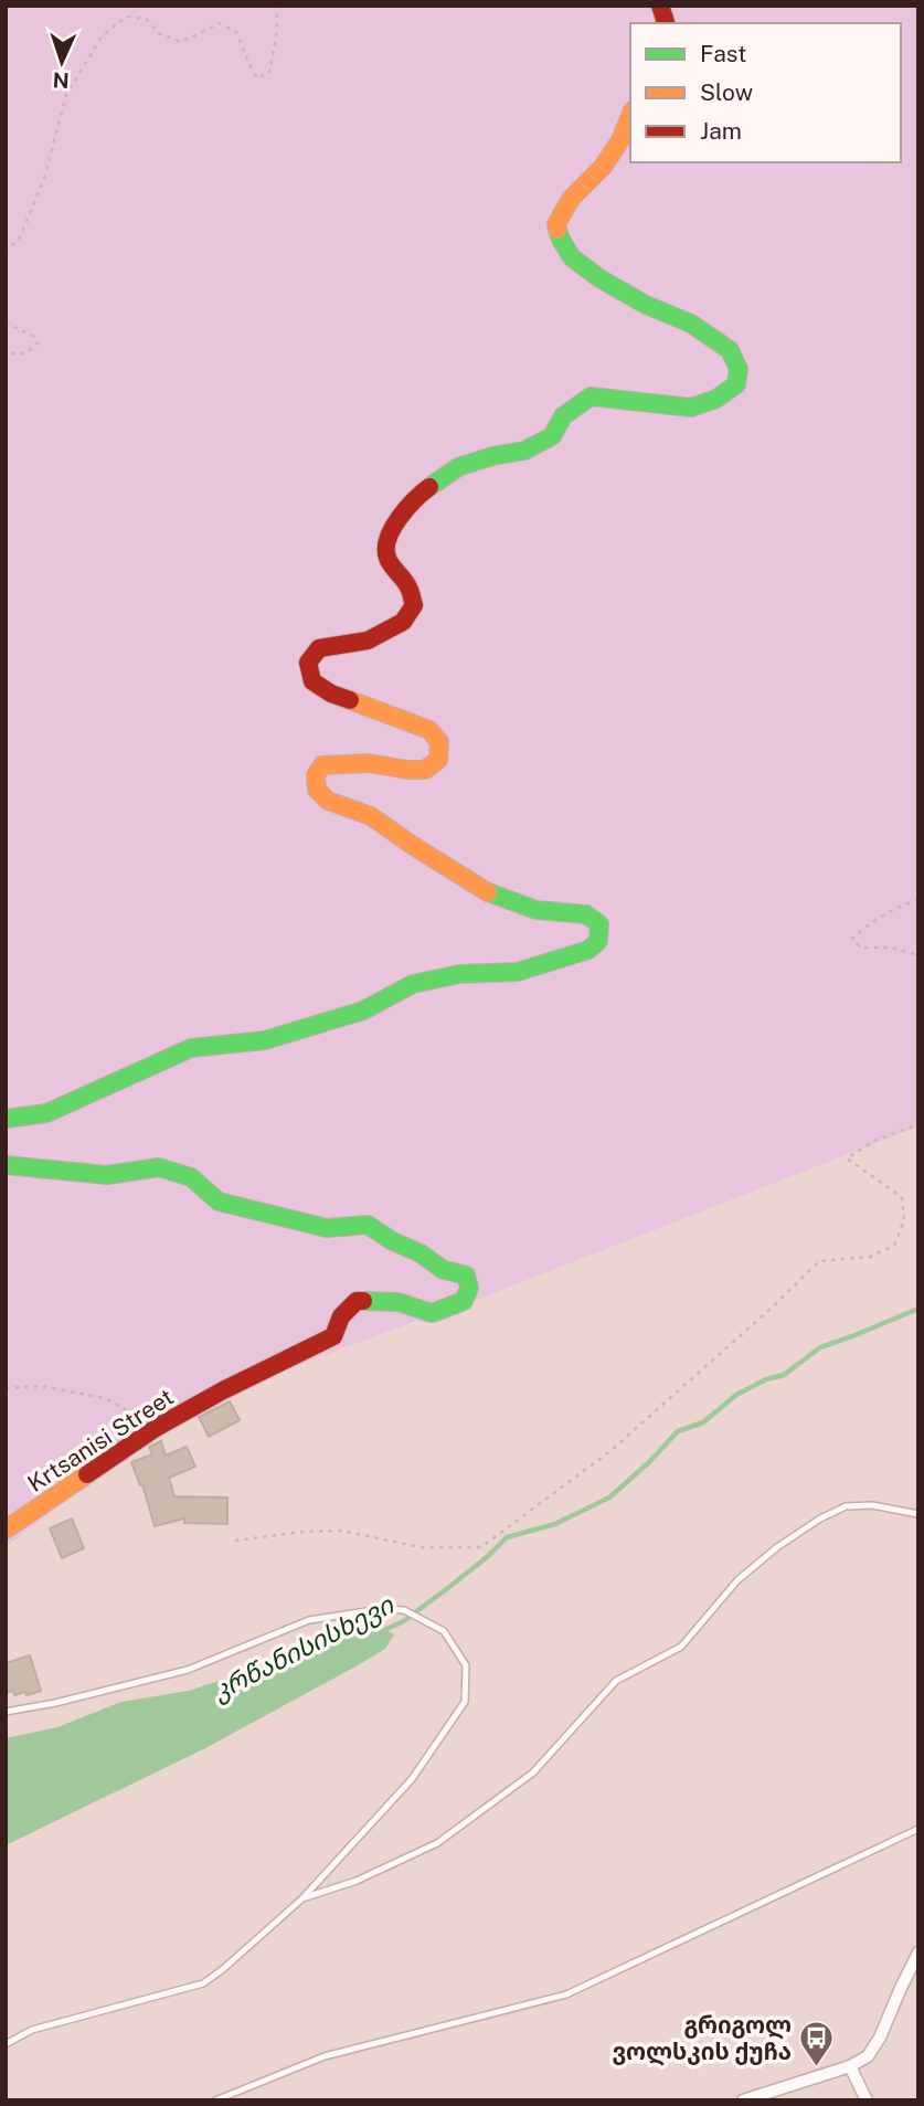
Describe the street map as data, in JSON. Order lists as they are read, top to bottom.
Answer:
{
  "streets": {
    "street": ["Krtsanisi Street"]
  },
  "water": ["კრწანისისხევი"],
  "places": {
    "bus stop": ["გრიგოლ ვოლსკის ქუჩა"]
  },
  "legend": ["Fast", "Slow", "Jam"],
  "north": "bottom"
}
